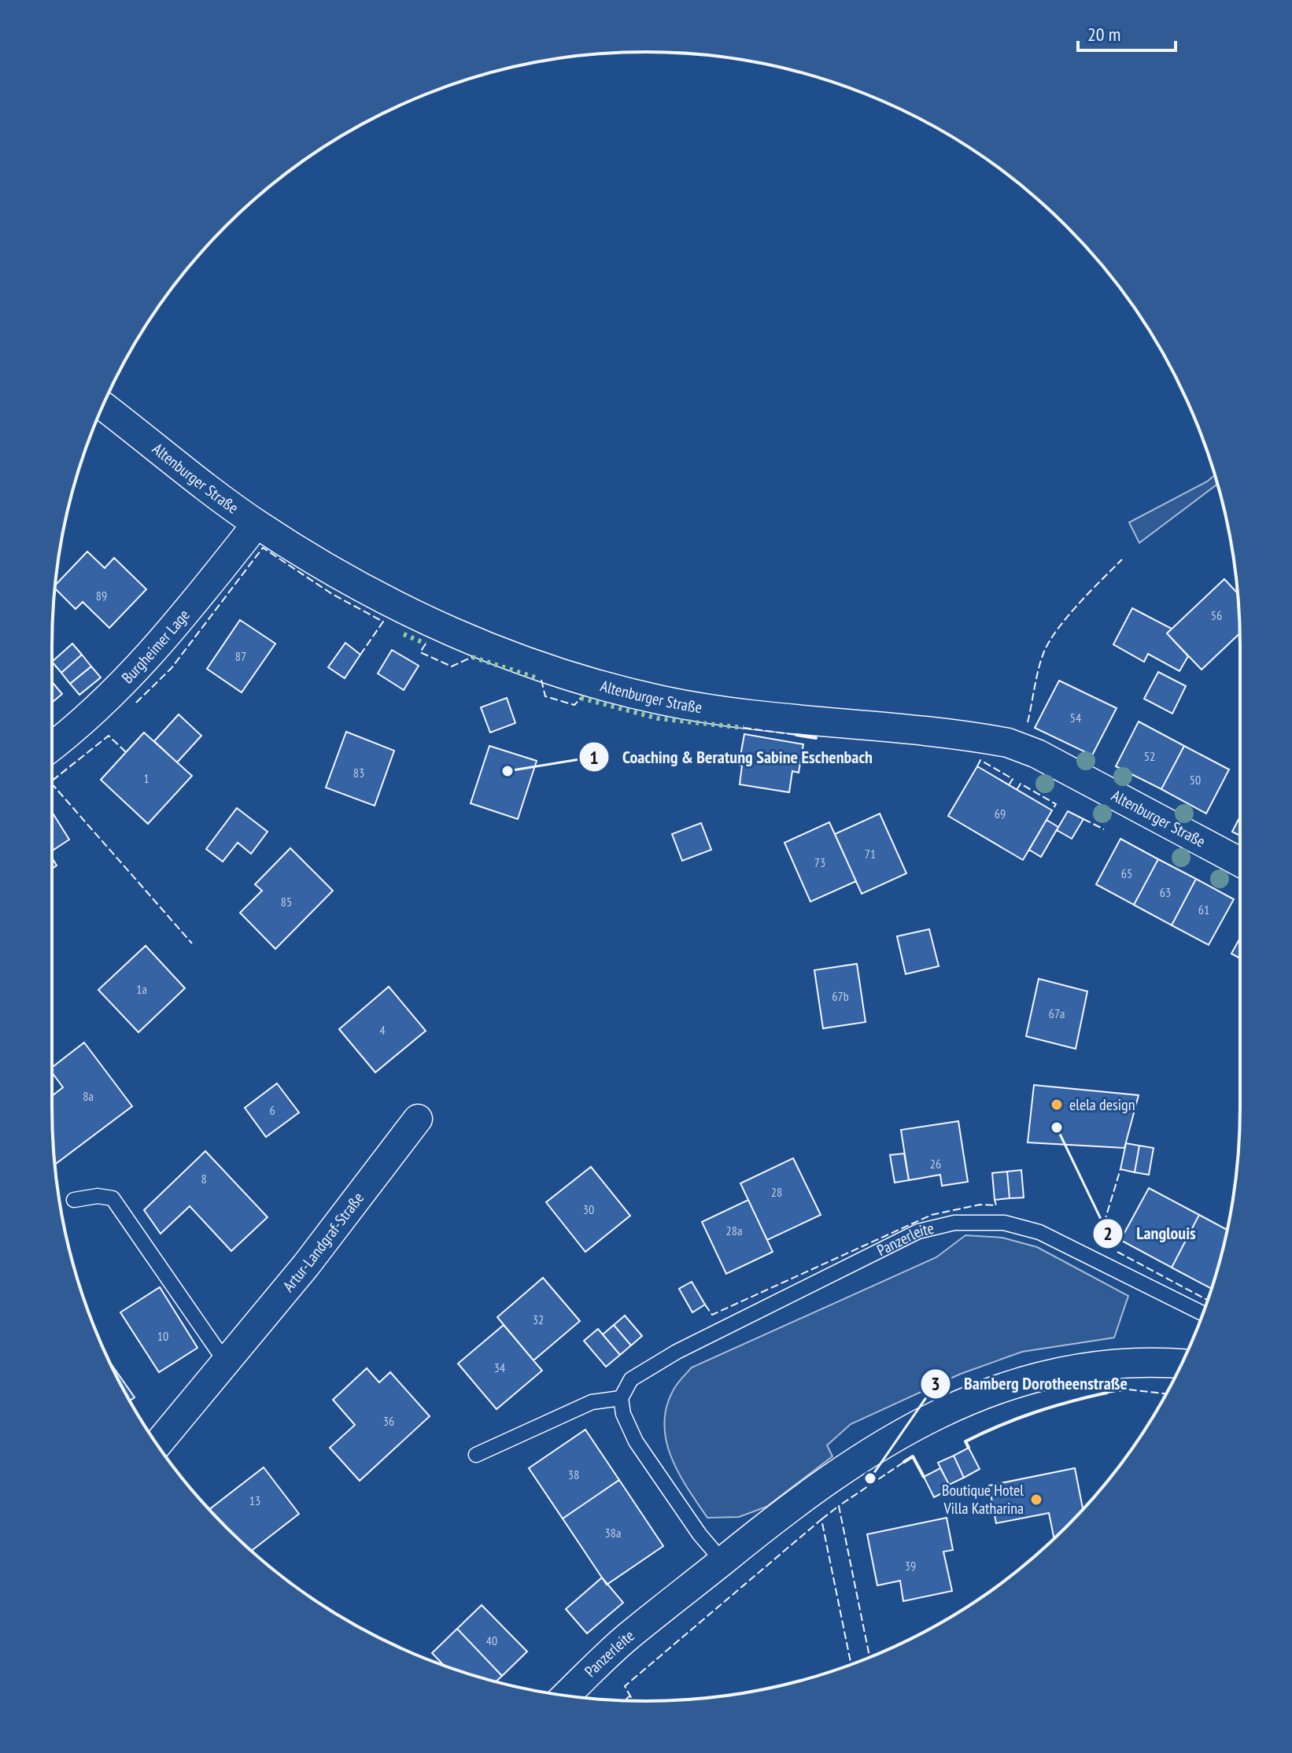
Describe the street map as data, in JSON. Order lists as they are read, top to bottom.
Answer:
{
  "streets": {
    "street": [
      "Altenburger Straße",
      "Burgheimer Lage",
      "Panzerleite",
      "Artur-Landgraf-Straße"
    ]
  },
  "crossings": [
    ["Altenburger Straße", "Burgheimer Lage"]
  ],
  "places": [
    "Coaching & Beratung Sabine Eschenbach",
    "elela design",
    "Langlouis",
    "Bamberg Dorotheenstraße",
    "Boutique Hotel Villa Katharina"
  ],
  "house_numbers": [
    "89",
    "56",
    "87",
    "54",
    "52",
    "83",
    "1",
    "50",
    "69",
    "71",
    "73",
    "65",
    "63",
    "85",
    "61",
    "1a",
    "67b",
    "67a",
    "4",
    "8a",
    "6",
    "26",
    "8",
    "28",
    "30",
    "28a",
    "32",
    "10",
    "34",
    "36",
    "38",
    "13",
    "38a",
    "39",
    "40"
  ],
  "scale_bar": "20 m"
}
